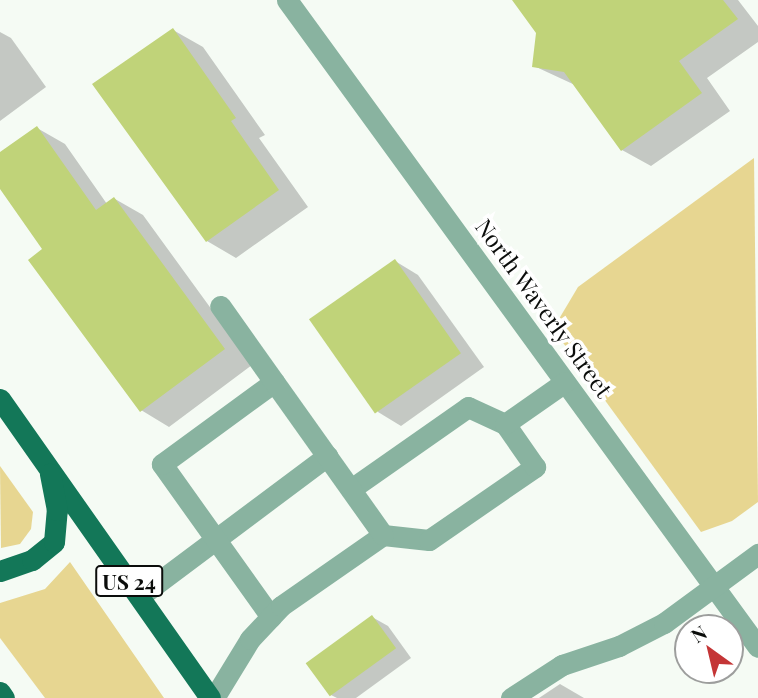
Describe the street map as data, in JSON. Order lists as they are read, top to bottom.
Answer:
{
  "streets": {
    "main road": ["US 24"],
    "street": ["North Waverly Street"]
  },
  "north": "top left"
}
